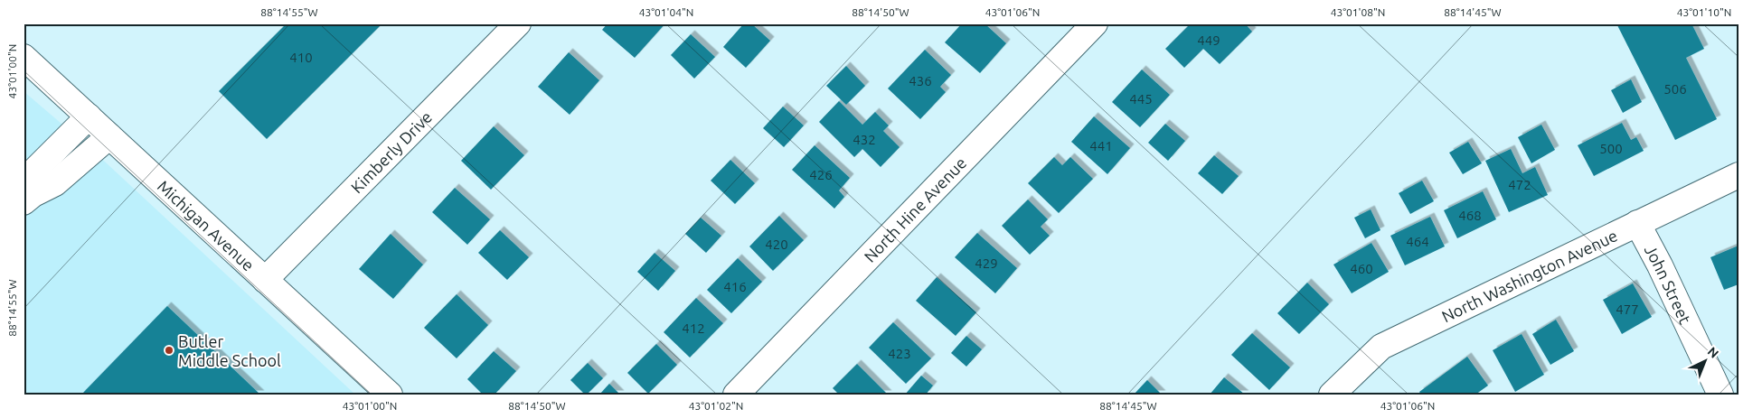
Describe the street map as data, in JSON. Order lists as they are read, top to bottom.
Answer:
{
  "streets": {
    "street": [
      "Kimberly Drive",
      "North Hine Avenue",
      "Michigan Avenue",
      "North Washington Avenue",
      "John Street"
    ]
  },
  "crossings": [
    ["Kimberly Drive", "Michigan Avenue"],
    ["North Washington Avenue", "John Street"]
  ],
  "places": ["Butler Middle School"],
  "house_numbers": [
    "449",
    "410",
    "436",
    "506",
    "445",
    "432",
    "441",
    "500",
    "426",
    "472",
    "468",
    "464",
    "420",
    "429",
    "460",
    "416",
    "477",
    "412",
    "423"
  ],
  "north": "top right",
  "coordinates": [
    "88°14'55\"W",
    "43°01'04\"N",
    "88°14'50\"W",
    "43°01'06\"N",
    "43°01'08\"N",
    "88°14'45\"W",
    "43°01'10\"N",
    "43°01'00\"N",
    "43°01'02\"N"
  ]
}
